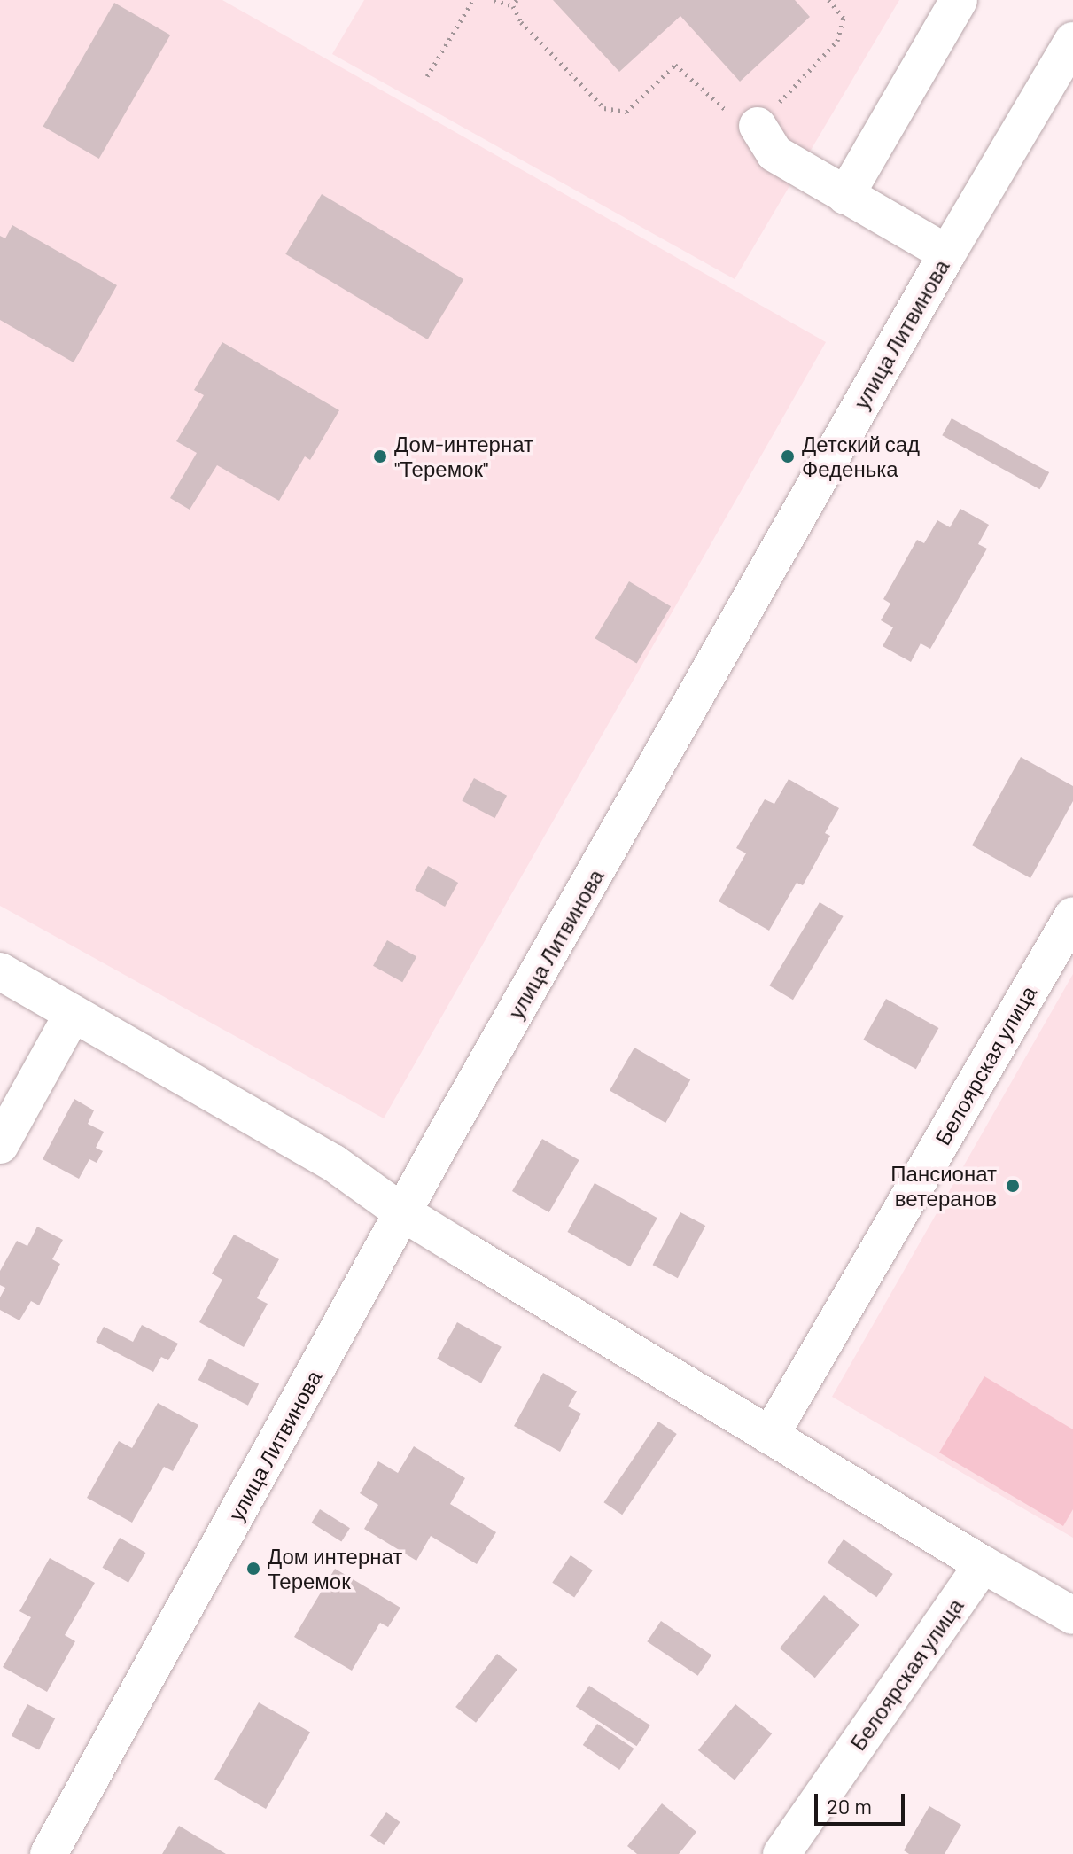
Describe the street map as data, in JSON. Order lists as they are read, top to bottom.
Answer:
{
  "streets": {
    "street": ["улица Литвинова", "Белоярская улица"]
  },
  "places": [
    "Дом-интернат \"Теремок\"",
    "Детский сад Феденька",
    "Пансионат ветеранов",
    "Дом интернат Теремок"
  ],
  "scale_bar": "20 m"
}
